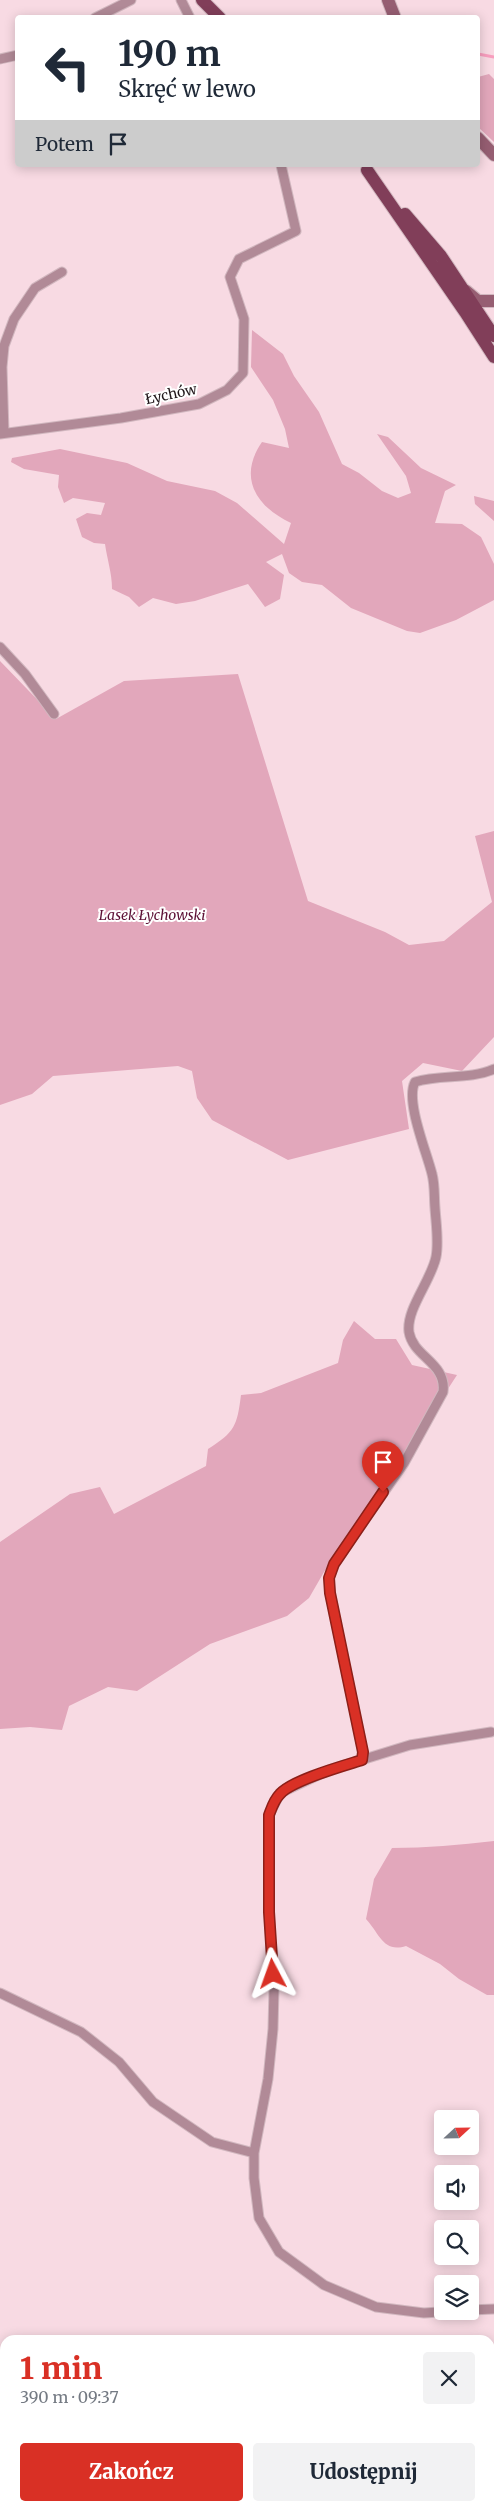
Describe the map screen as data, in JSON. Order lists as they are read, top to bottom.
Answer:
{
  "streets": {
    "street": ["Łychów"]
  },
  "parks": ["Lasek Łychowski"],
  "north": "right",
  "page": {
    "turn": ["190 m", "Skręć w lewo"],
    "then": "Potem",
    "heading": ["1 min", "390 m · 09:37"],
    "buttons": ["Zakończ", "Udostępnij"]
  }
}
